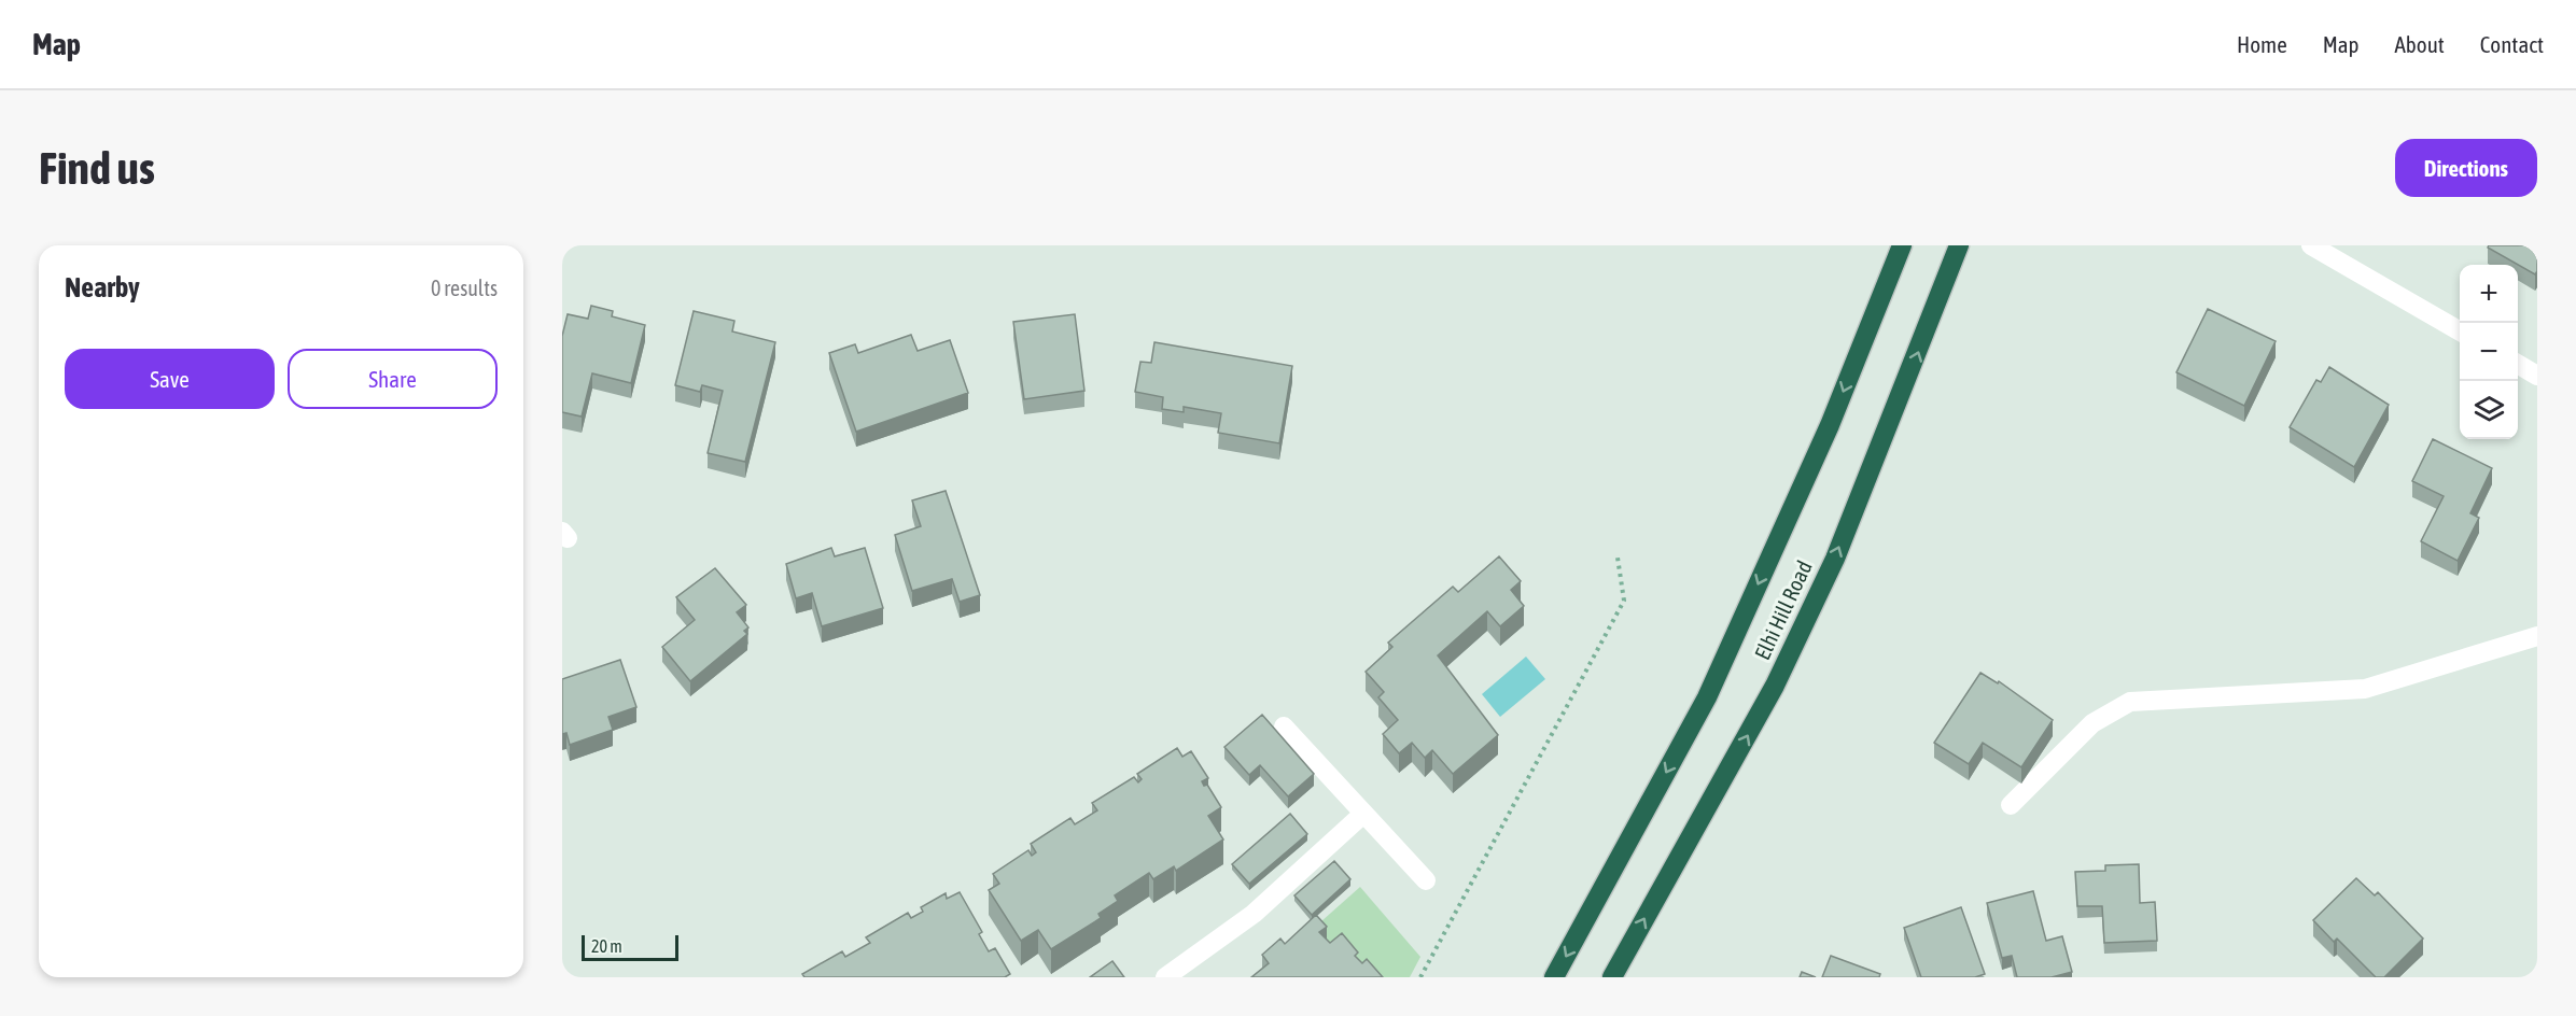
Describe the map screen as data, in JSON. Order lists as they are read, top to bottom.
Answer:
{
  "streets": {
    "highway": ["Elhi Hill Road"]
  },
  "scale_bar": "20 m",
  "page": {
    "header": "Map",
    "nav": [
      "Home",
      "Map",
      "About",
      "Contact"
    ],
    "buttons": [
      "Directions",
      ["Save", "Share"]
    ],
    "title": "Find us",
    "heading": ["Nearby", "0 results"],
    "map_buttons": ["+", "−"],
    "scale": "20 m"
  }
}
